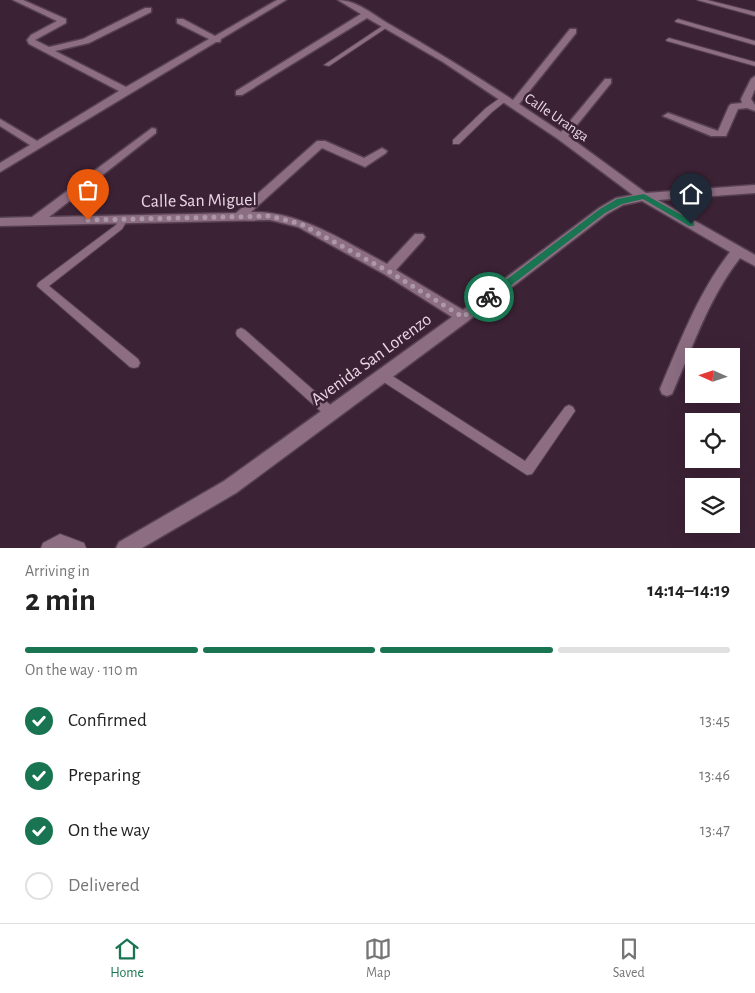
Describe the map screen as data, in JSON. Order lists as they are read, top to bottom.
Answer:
{
  "streets": {
    "street": ["Calle Uranga", "Calle San Miguel", "Avenida San Lorenzo"]
  },
  "crossings": [
    ["Calle Uranga", "Avenida San Lorenzo"],
    ["Calle San Miguel", "Avenida San Lorenzo"]
  ],
  "north": "left",
  "page": {
    "heading": ["2 min", "Arriving in", "14:14–14:19"],
    "bar": "On the way · 110 m",
    "list": [
      ["Confirmed", "13:45"],
      ["Preparing", "13:46"],
      ["On the way", "13:47"],
      "Delivered"
    ],
    "tabs": ["Home", "Map", "Saved"]
  }
}
